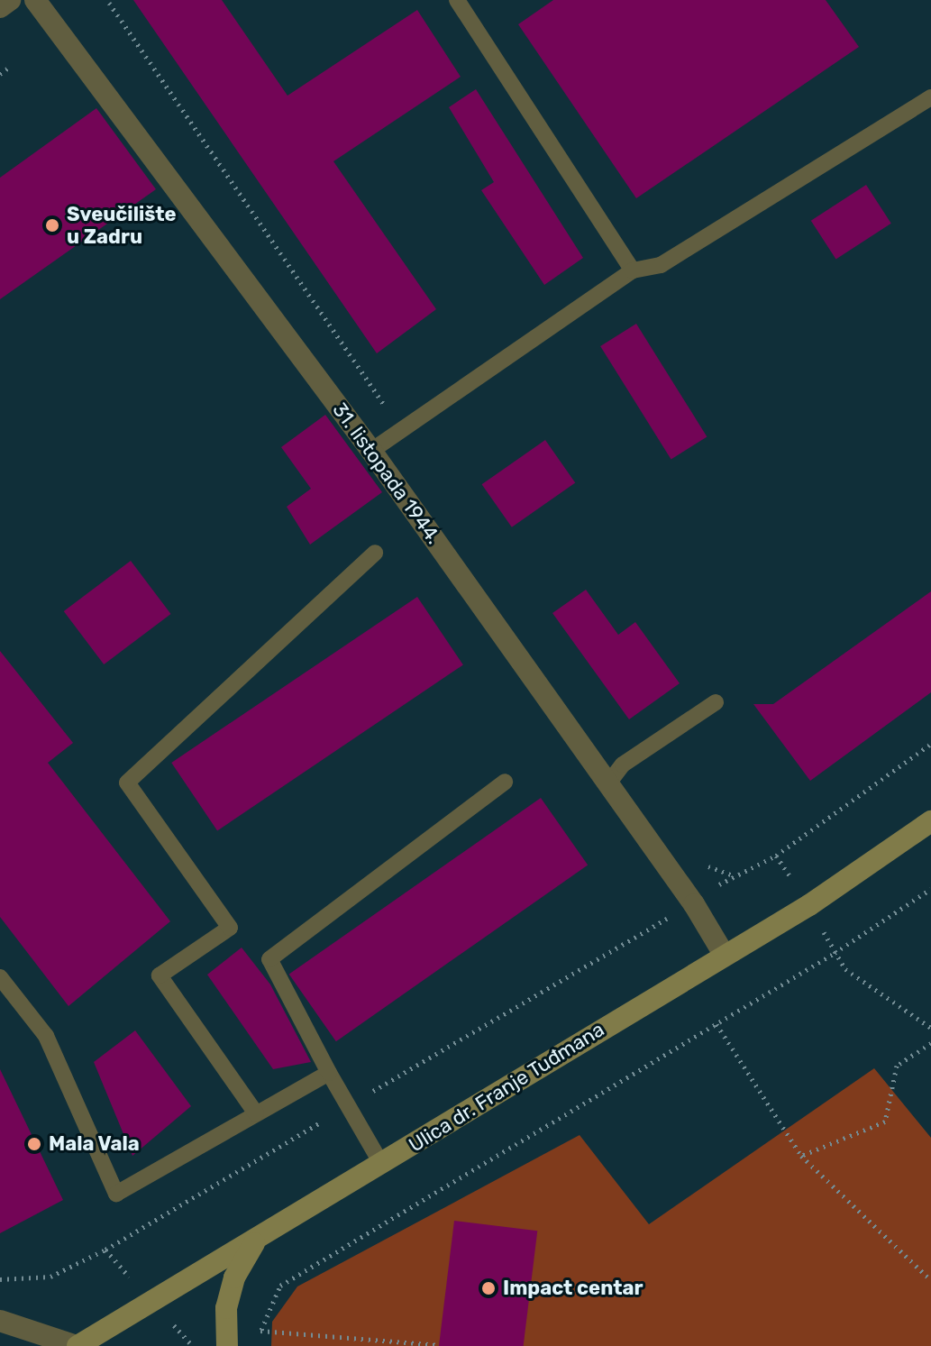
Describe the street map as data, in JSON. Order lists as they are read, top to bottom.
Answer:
{
  "streets": {
    "main road": ["Ulica dr. Franje Tuđmana"],
    "street": ["31. listopada 1944."]
  },
  "crossings": [
    ["31. listopada 1944.", "Ulica dr. Franje Tuđmana"]
  ],
  "places": ["Sveučilište u Zadru", "Mala Vala", "Impact centar"]
}
